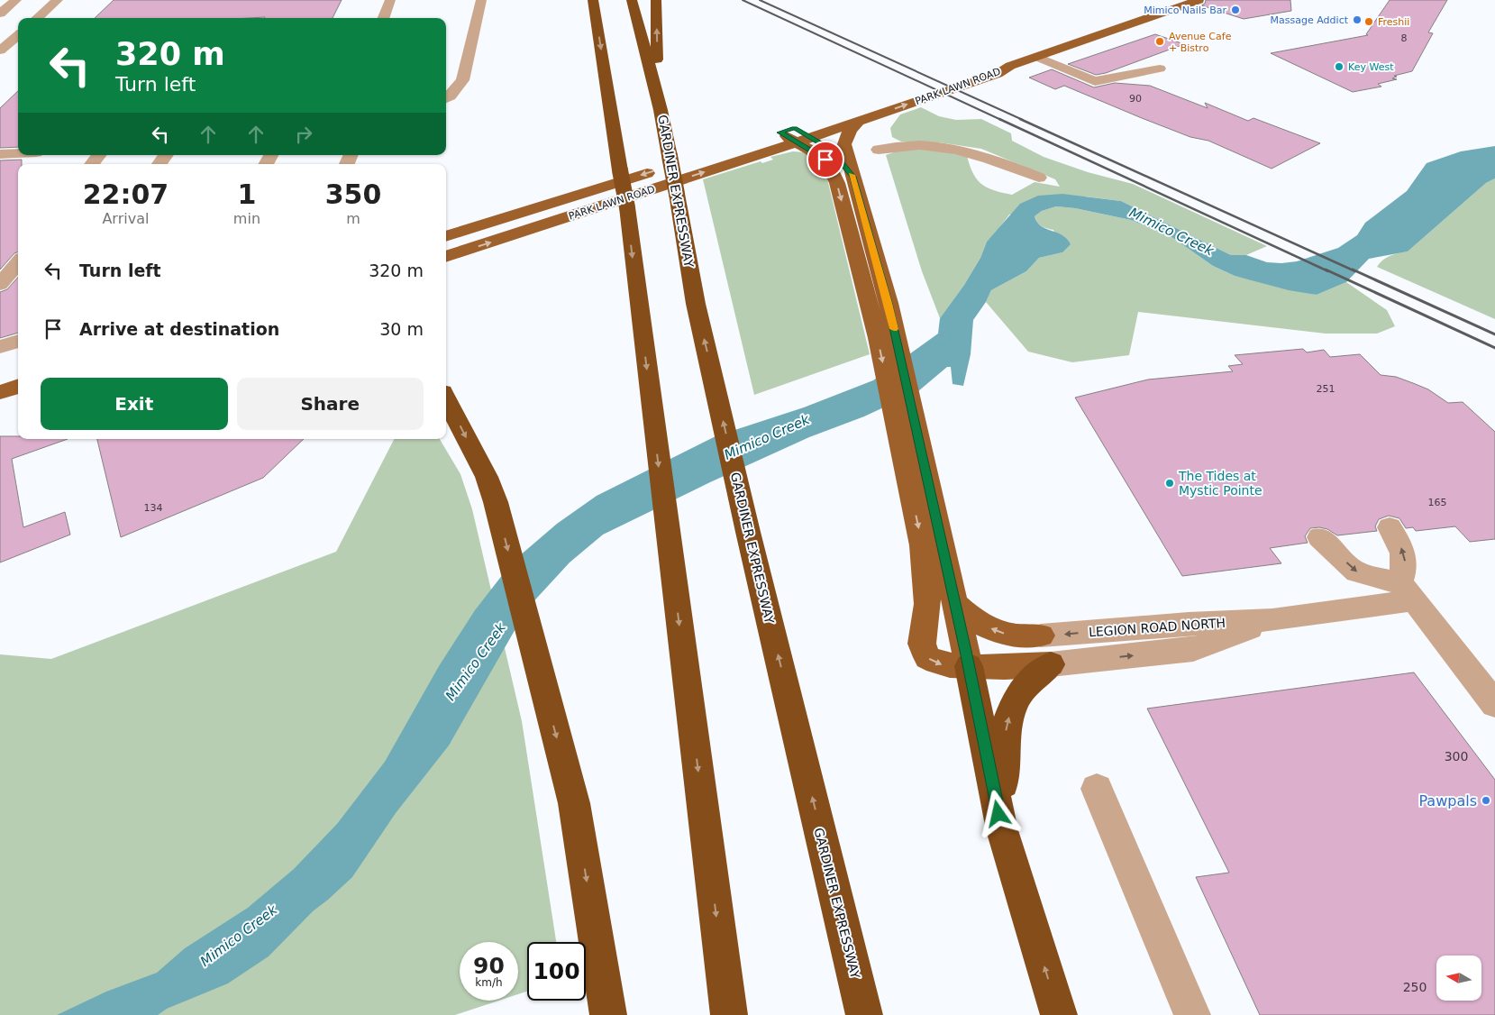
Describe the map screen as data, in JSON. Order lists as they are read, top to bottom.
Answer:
{
  "streets": {
    "highway": ["GARDINER EXPRESSWAY"],
    "main road": ["PARK LAWN ROAD"],
    "street": ["LEGION ROAD NORTH"]
  },
  "crossings": [
    ["PARK LAWN ROAD", "GARDINER EXPRESSWAY"]
  ],
  "water": ["Mimico Creek"],
  "places": [
    "Mimico Nails Bar",
    "Massage Addict",
    "Freshii",
    "Avenue Cafe + Bistro",
    "Key West",
    "The Tides at Mystic Pointe",
    "Pawpals"
  ],
  "house_numbers": [
    "8",
    "90",
    "251",
    "165",
    "134",
    "300",
    "250"
  ],
  "north": "left",
  "page": {
    "turn": ["320 m", "Turn left"],
    "eta": [
      "22:07",
      "Arrival",
      "1",
      "min",
      "350",
      "m"
    ],
    "list": [
      {
        "name": "Turn left",
        "value": "320 m"
      },
      {
        "name": "Arrive at destination",
        "value": "30 m"
      }
    ],
    "buttons": ["Exit", "Share"],
    "speed": "90 km/h",
    "limit": "100"
  }
}
